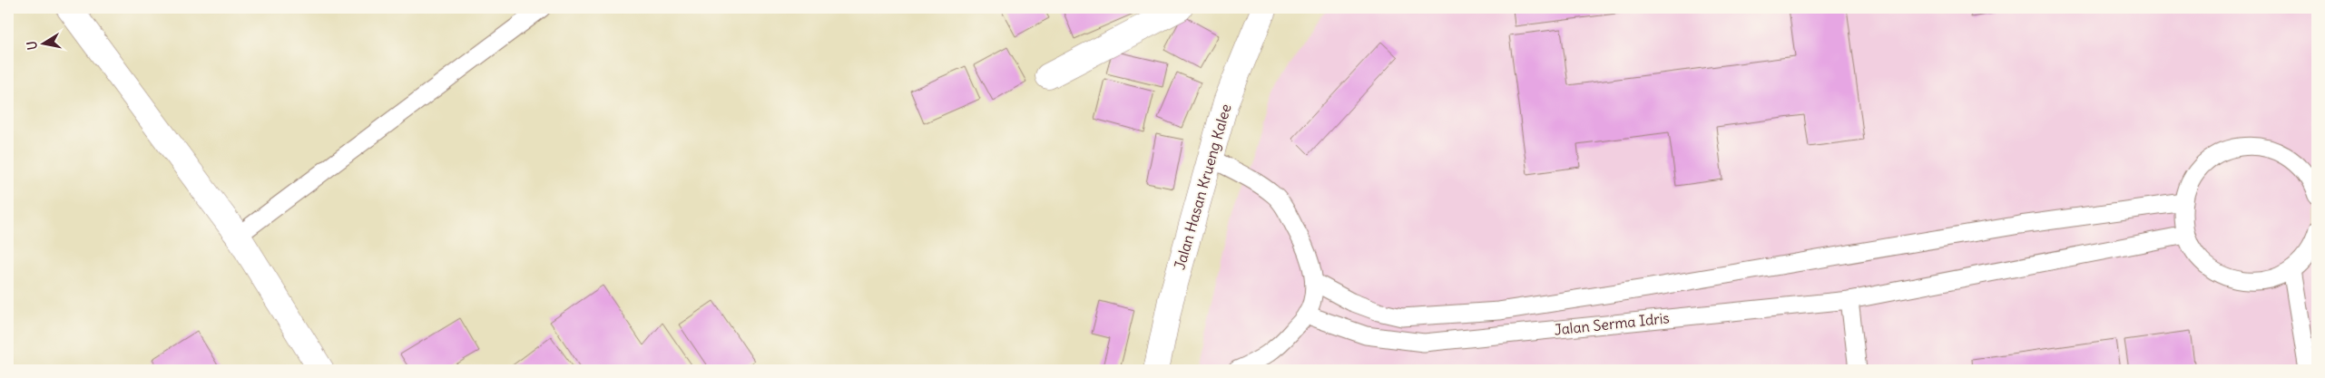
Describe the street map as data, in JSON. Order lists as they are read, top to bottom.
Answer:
{
  "streets": {
    "street": ["Jalan Hasan Krueng Kalee"],
    "lane": ["Jalan Serma Idris"]
  },
  "north": "left"
}
